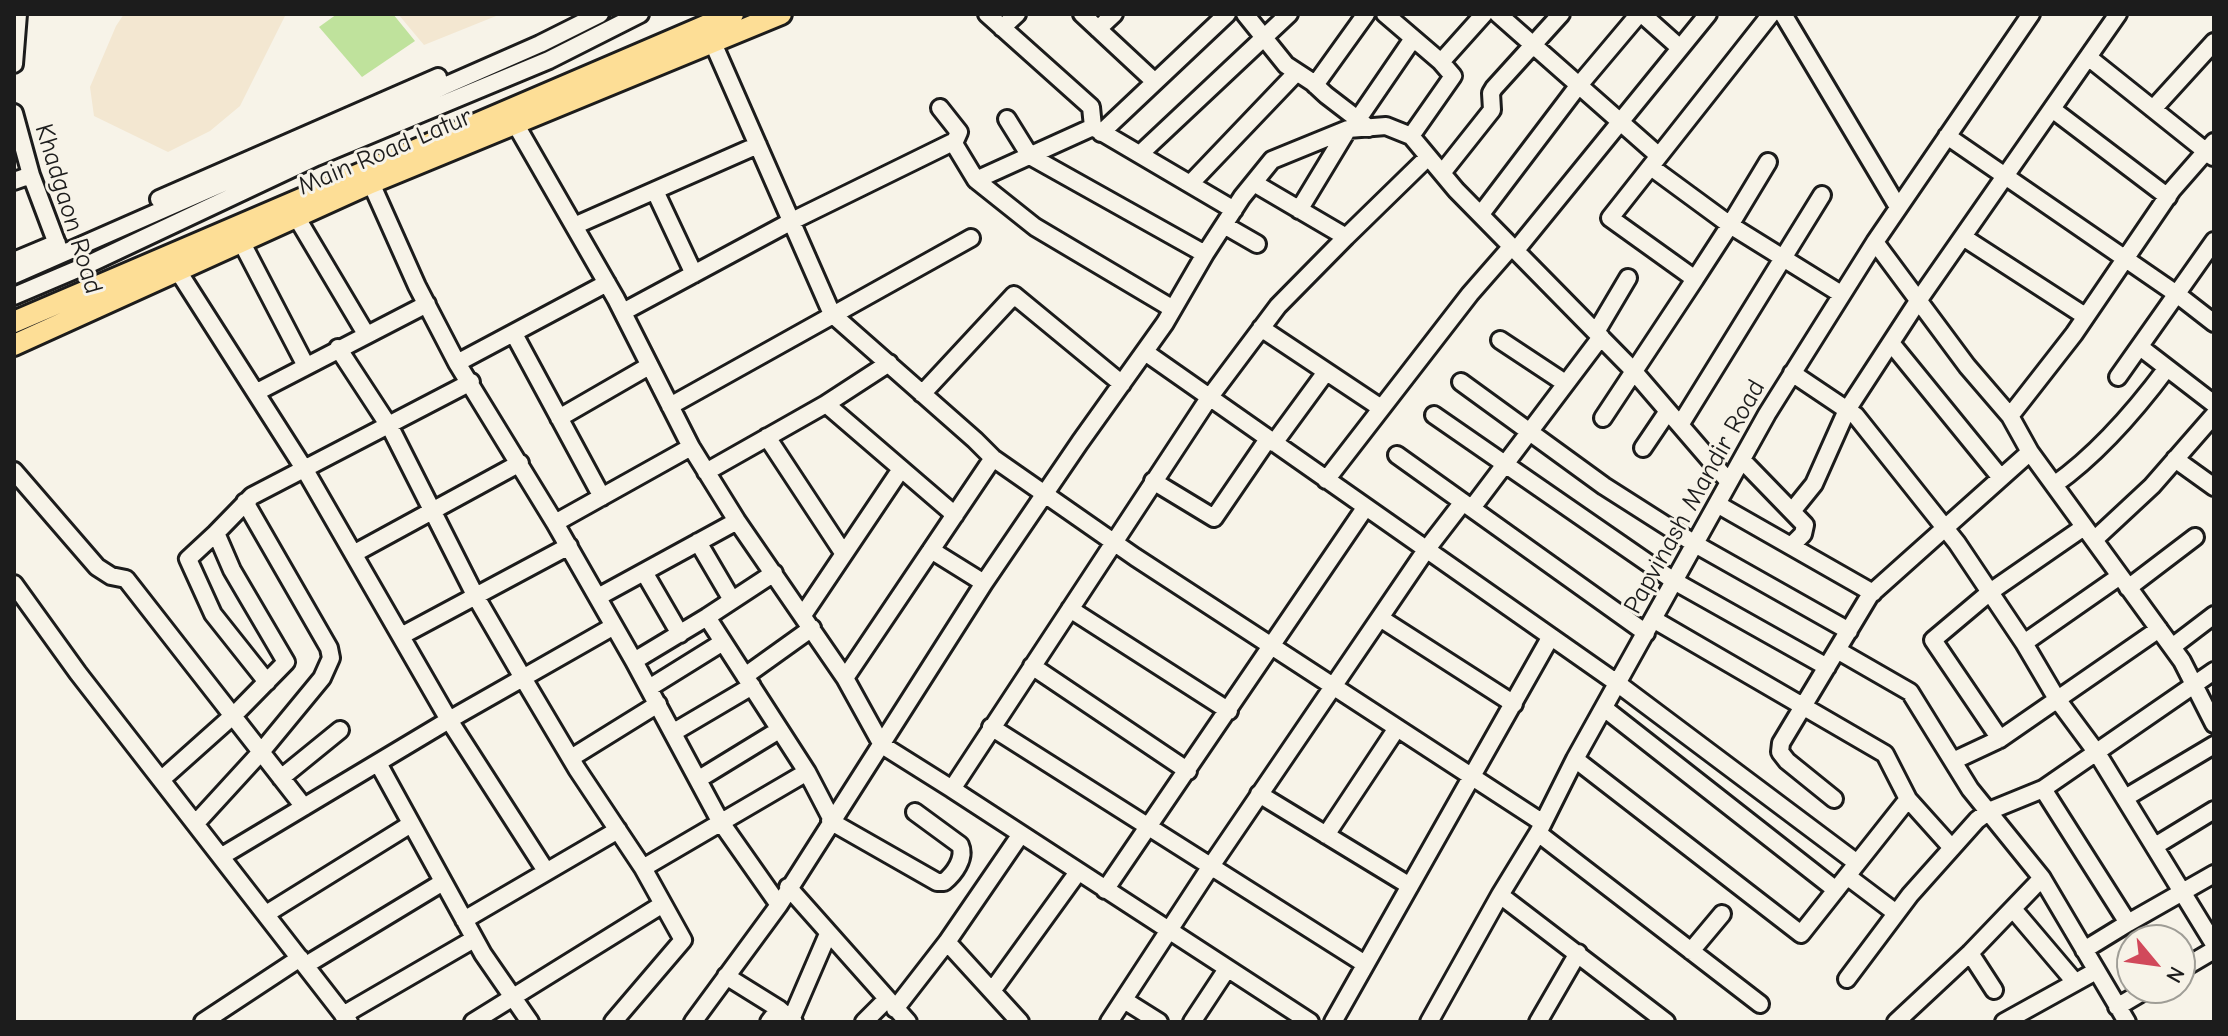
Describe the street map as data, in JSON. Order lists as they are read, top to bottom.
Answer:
{
  "streets": {
    "main road": ["Main Road Latur"],
    "street": ["Khadgaon Road", "Papvinash Mandir Road"]
  },
  "crossings": [
    ["Main Road Latur", "Khadgaon Road"]
  ],
  "north": "bottom right"
}
